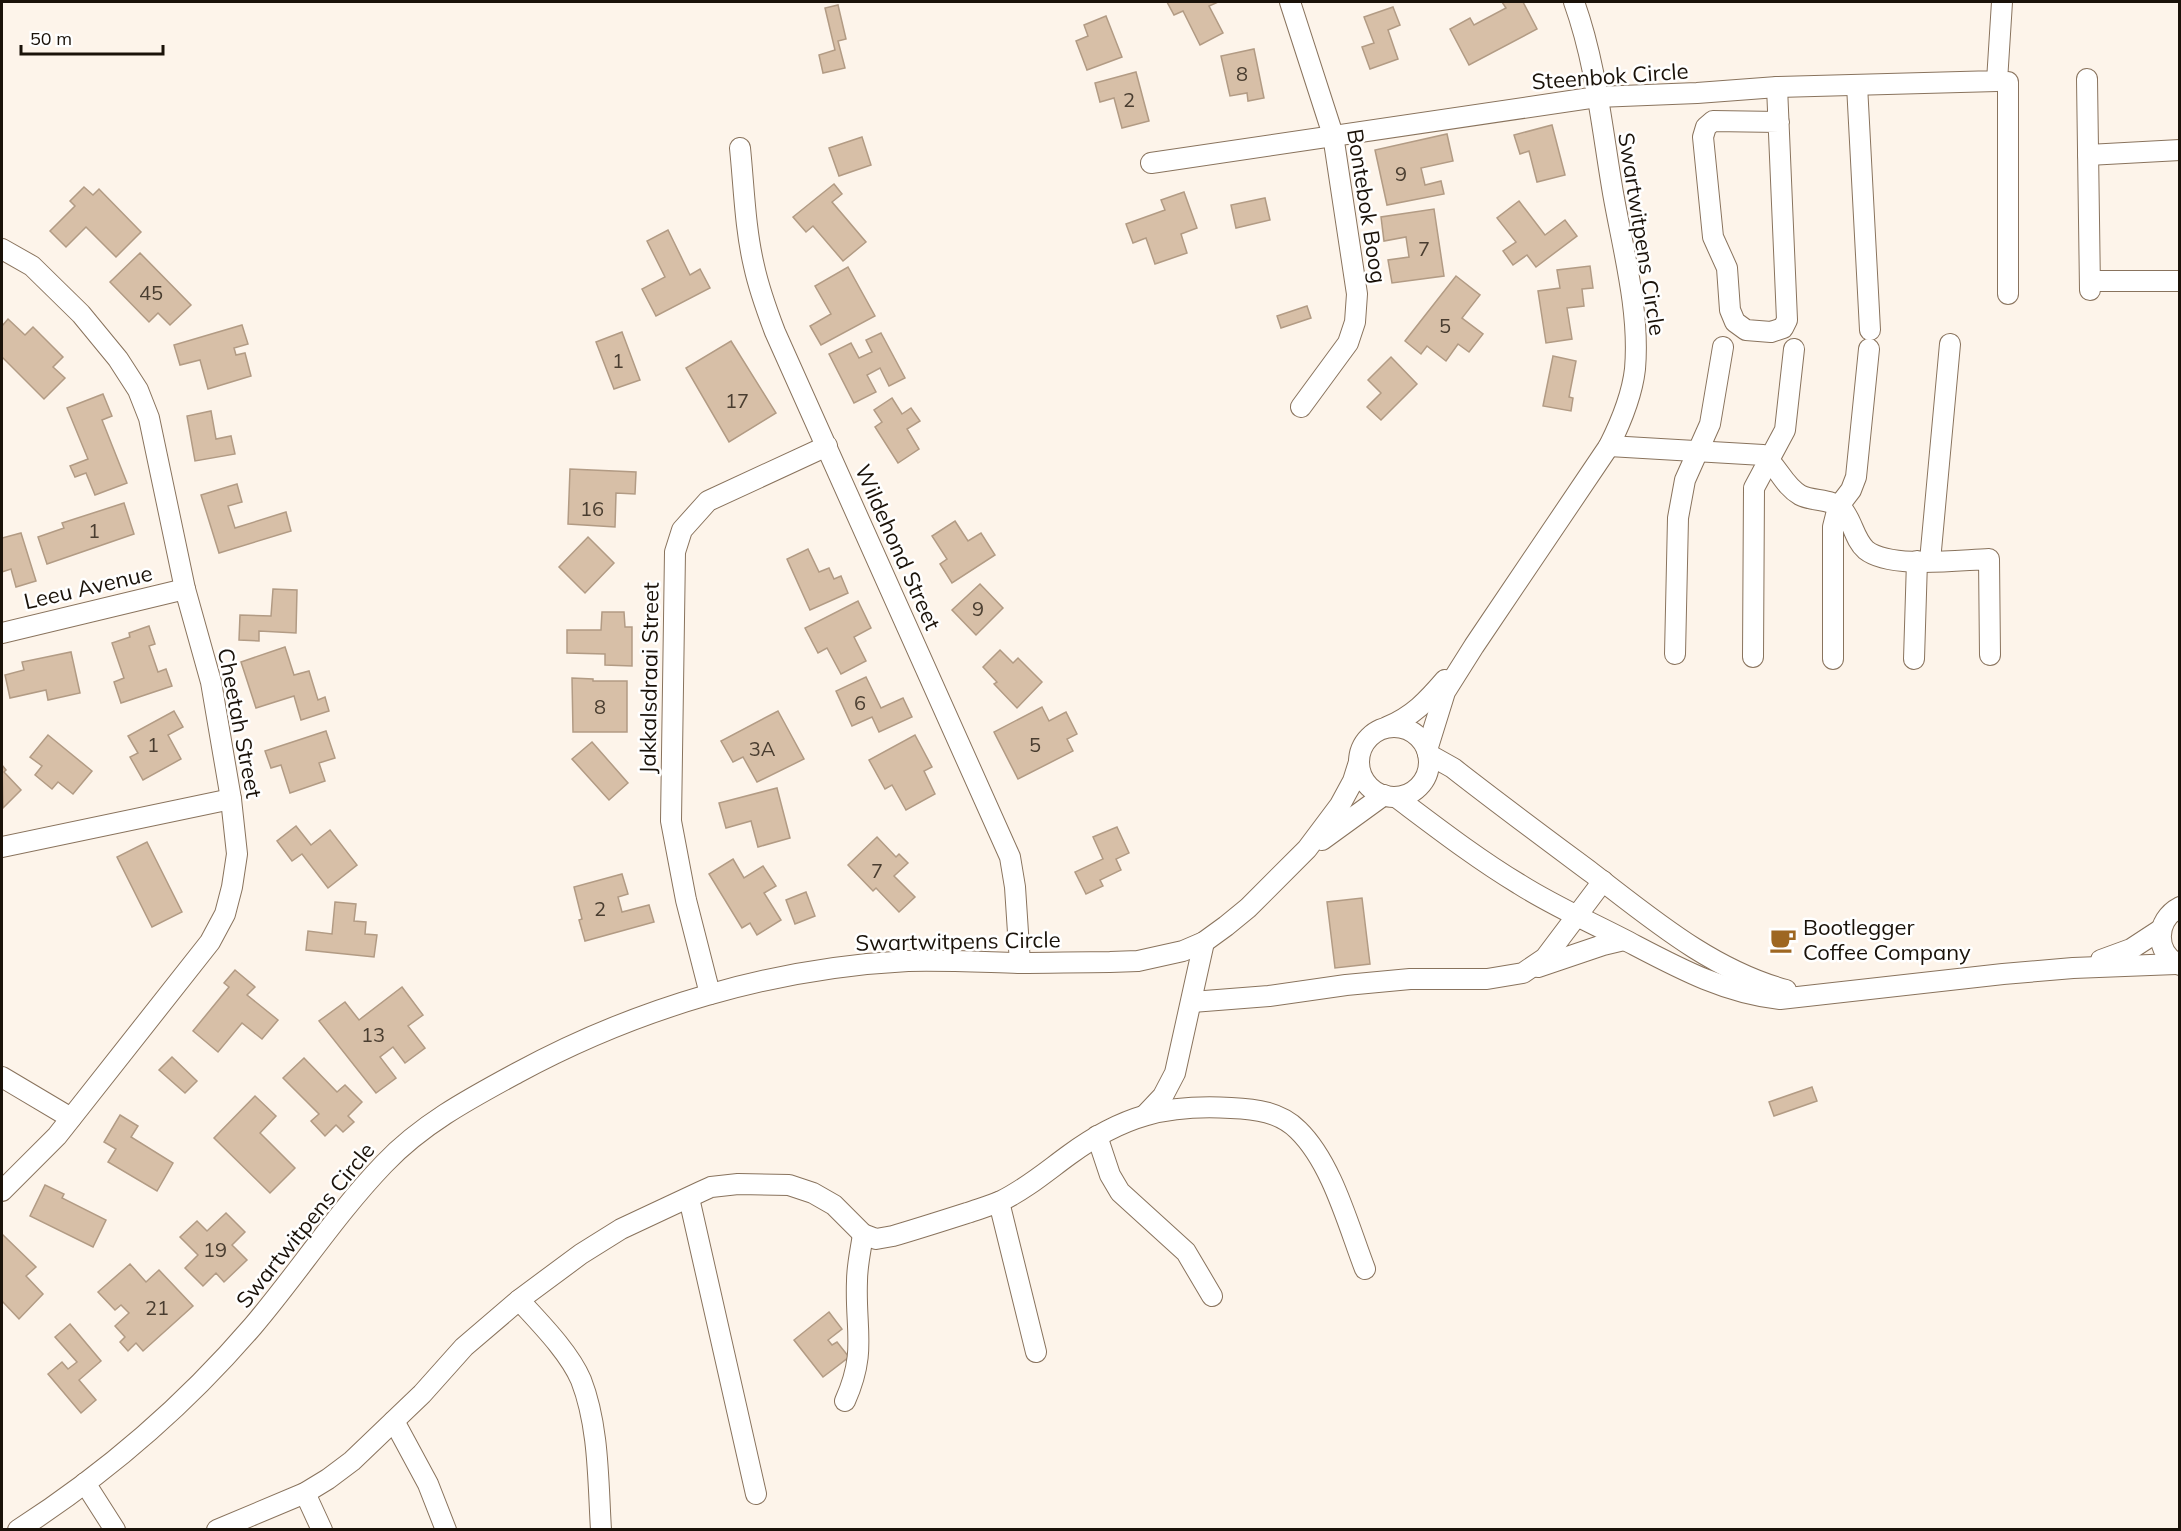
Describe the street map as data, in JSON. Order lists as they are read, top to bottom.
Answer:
{
  "streets": {
    "street": [
      "Steenbok Circle",
      "Bontebok Boog",
      "Swartwitpens Circle",
      "Wildehond Street",
      "Leeu Avenue",
      "Jakkalsdraai Street",
      "Cheetah Street"
    ]
  },
  "crossings": [
    ["Steenbok Circle", "Bontebok Boog"],
    ["Steenbok Circle", "Swartwitpens Circle"],
    ["Swartwitpens Circle", "Wildehond Street"],
    ["Swartwitpens Circle", "Jakkalsdraai Street"],
    ["Wildehond Street", "Jakkalsdraai Street"],
    ["Leeu Avenue", "Cheetah Street"]
  ],
  "places": {
    "cafe": ["Bootlegger Coffee Company"]
  },
  "house_numbers": [
    "8",
    "2",
    "9",
    "7",
    "45",
    "5",
    "1",
    "17",
    "16",
    "1",
    "9",
    "6",
    "8",
    "1",
    "5",
    "3A",
    "7",
    "2",
    "13",
    "19",
    "21"
  ],
  "scale_bar": "50 m"
}
